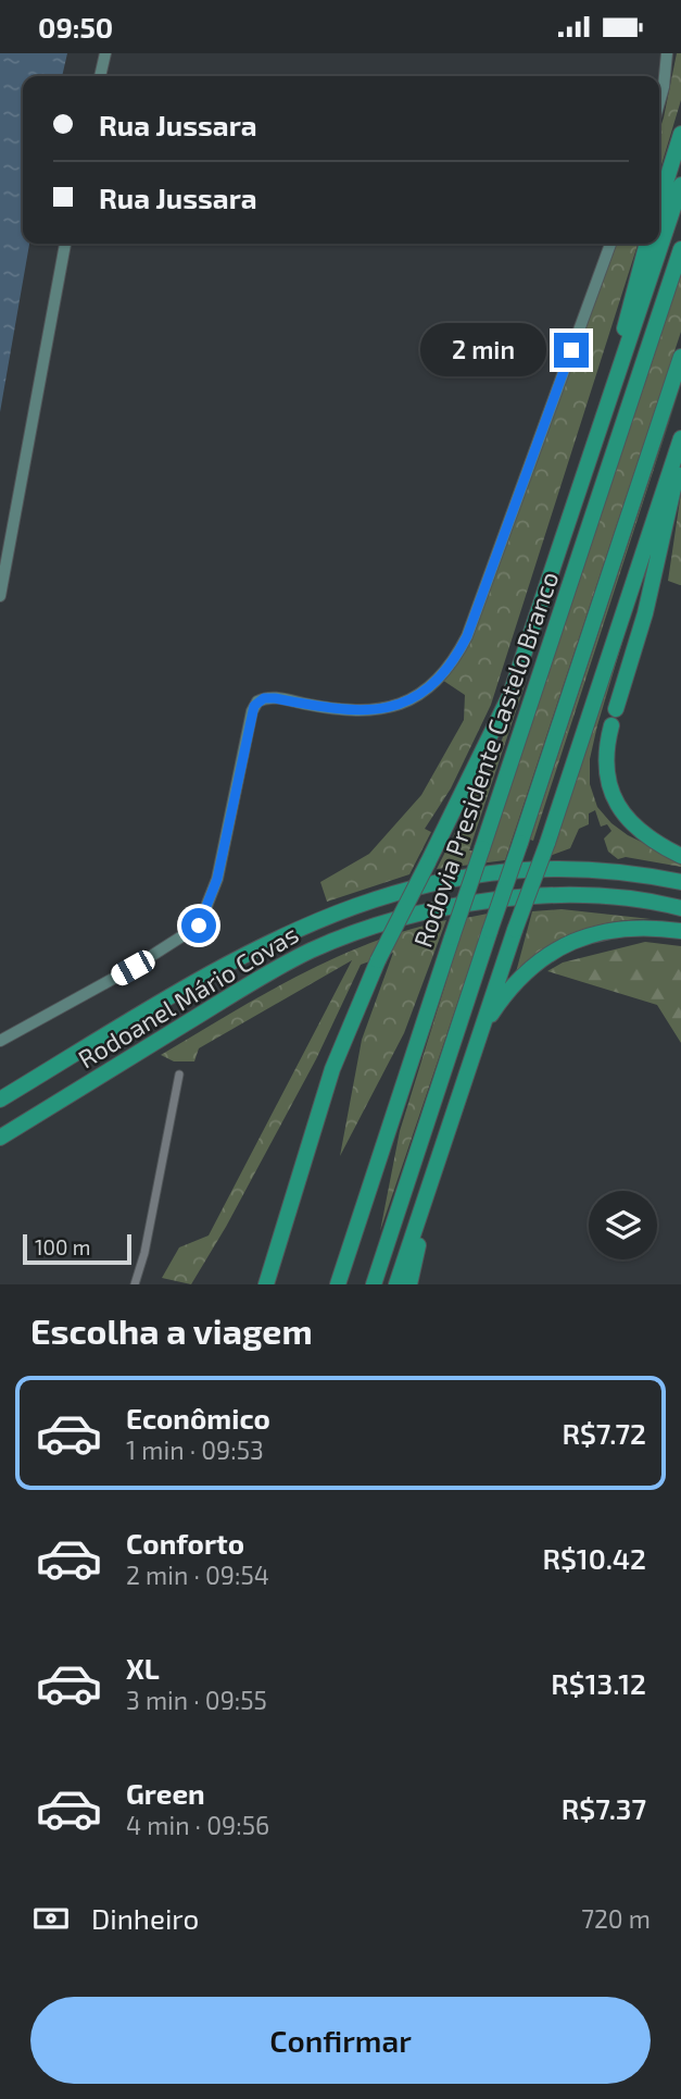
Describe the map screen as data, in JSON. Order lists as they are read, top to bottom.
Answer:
{
  "streets": {
    "highway": ["Rodovia Presidente Castelo Branco", "Rodoanel Mário Covas"]
  },
  "scale_bar": "100 m",
  "page": {
    "status": "09:50",
    "banner": ["Rua Jussara", "Rua Jussara"],
    "bubble": "2 min",
    "scale": "100 m",
    "heading": "Escolha a viagem",
    "list": [
      {
        "name": "Econômico",
        "note": "1 min · 09:53",
        "value": "R$7.72"
      },
      {
        "name": "Conforto",
        "note": "2 min · 09:54",
        "value": "R$10.42"
      },
      {
        "name": "XL",
        "note": "3 min · 09:55",
        "value": "R$13.12"
      },
      {
        "name": "Green",
        "note": "4 min · 09:56",
        "value": "R$7.37"
      }
    ],
    "pay": ["Dinheiro", "720 m"],
    "buttons": "Confirmar"
  }
}
